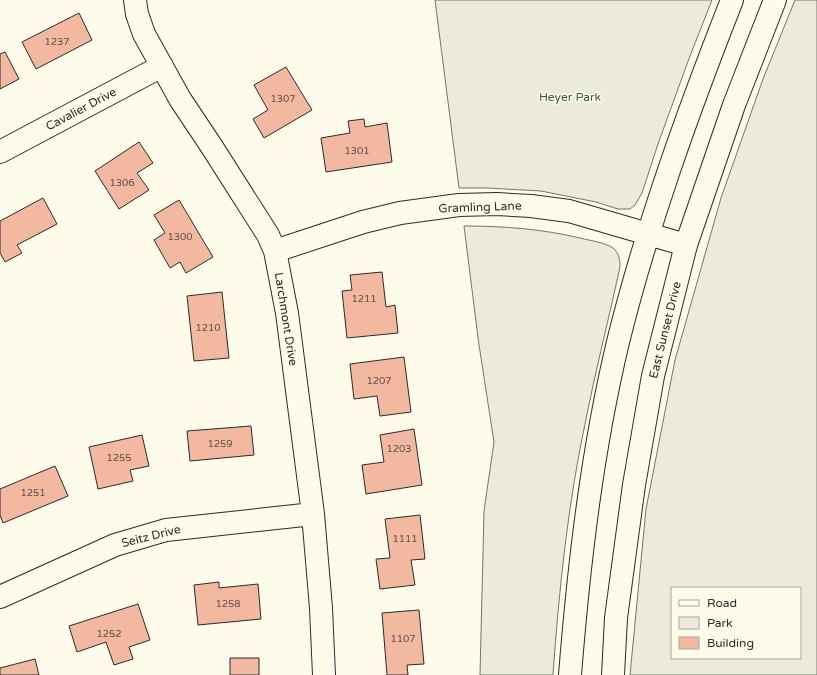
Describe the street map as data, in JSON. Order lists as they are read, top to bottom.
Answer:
{
  "streets": {
    "street": [
      "Cavalier Drive",
      "Gramling Lane",
      "Larchmont Drive",
      "East Sunset Drive",
      "Seitz Drive"
    ]
  },
  "crossings": [
    ["Cavalier Drive", "Larchmont Drive"],
    ["Gramling Lane", "Larchmont Drive"],
    ["Gramling Lane", "East Sunset Drive"],
    ["Larchmont Drive", "Seitz Drive"]
  ],
  "parks": ["Heyer Park"],
  "house_numbers": [
    "1237",
    "1307",
    "1301",
    "1306",
    "1300",
    "1211",
    "1210",
    "1207",
    "1259",
    "1203",
    "1255",
    "1251",
    "1111",
    "1258",
    "1252",
    "1107"
  ],
  "legend": ["Road", "Park", "Building"]
}
